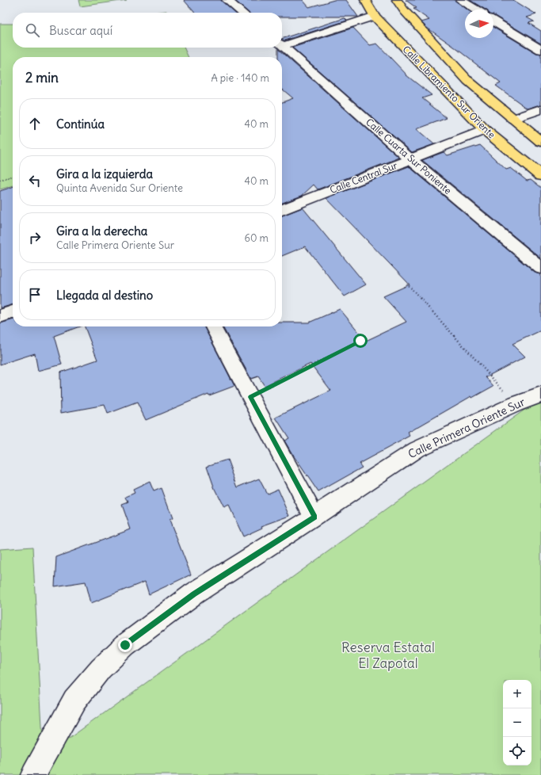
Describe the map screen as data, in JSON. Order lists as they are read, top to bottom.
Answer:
{
  "streets": {
    "main road": ["Calle Libramiento Sur Oriente"],
    "street": ["Calle Cuarta Sur Poniente", "Calle Central Sur", "Calle Primera Oriente Sur"]
  },
  "crossings": [
    ["Calle Libramiento Sur Oriente", "Calle Central Sur"],
    ["Calle Cuarta Sur Poniente", "Calle Central Sur"]
  ],
  "parks": ["Reserva Estatal El Zapotal"],
  "north": "right",
  "page": {
    "search": "Buscar aquí",
    "heading": ["2 min", "A pie · 140 m"],
    "list": [
      ["Continúa", "40 m"],
      ["Gira a la izquierda", "Quinta Avenida Sur Oriente", "40 m"],
      ["Gira a la derecha", "Calle Primera Oriente Sur", "60 m"],
      "Llegada al destino"
    ],
    "map_buttons": ["+", "−"]
  }
}
